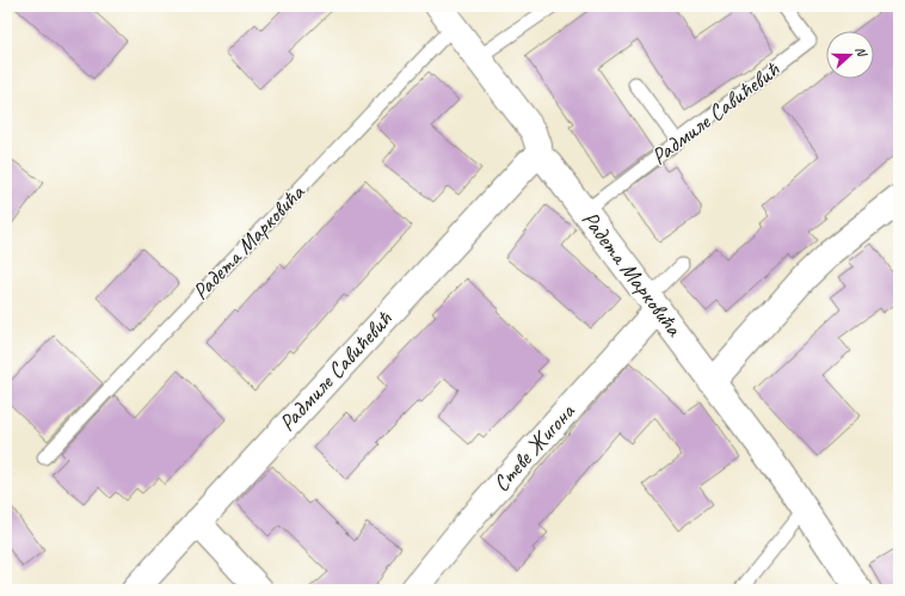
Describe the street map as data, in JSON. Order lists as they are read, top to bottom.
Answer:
{
  "streets": {
    "street": ["Радмиле Савићевић", "Радета Марковића", "Стеве Жигона"]
  },
  "crossings": [
    ["Радмиле Савићевић", "Радета Марковића"],
    ["Радета Марковића", "Стеве Жигона"]
  ],
  "north": "right"
}
